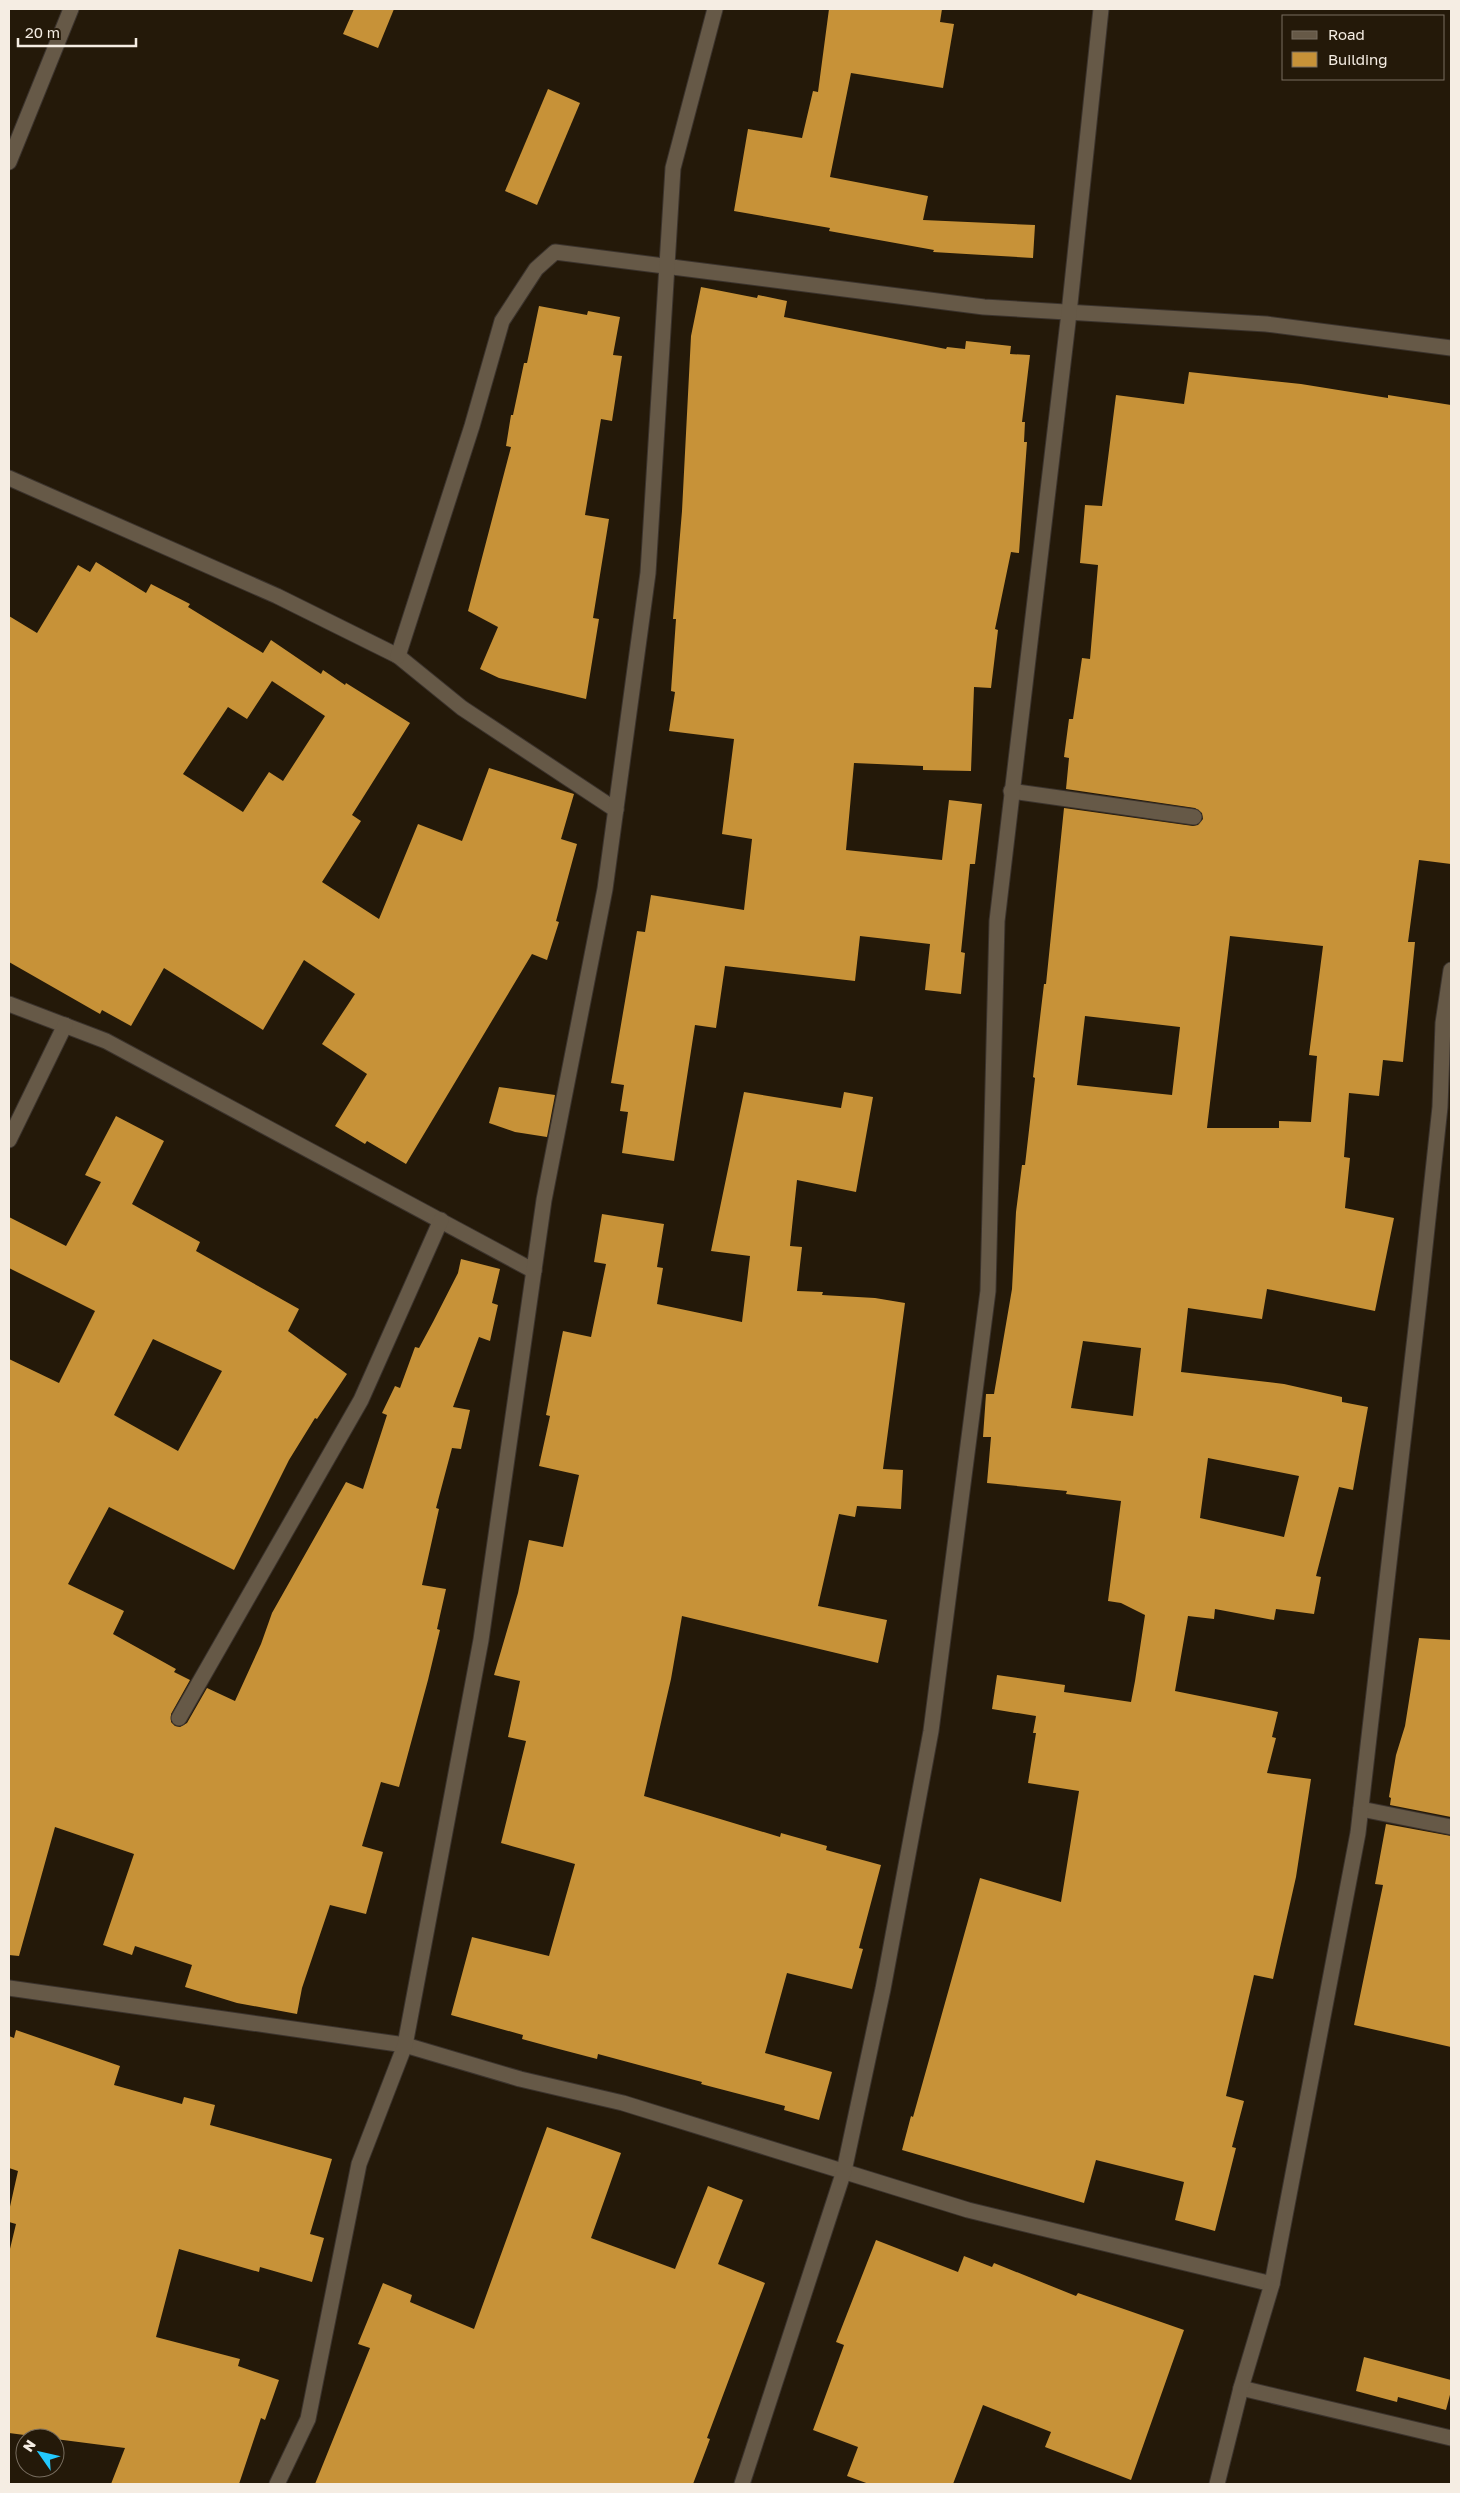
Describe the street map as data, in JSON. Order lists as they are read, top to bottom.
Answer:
{
  "legend": ["Road", "Building"],
  "scale_bar": "20 m",
  "north": "top left"
}
